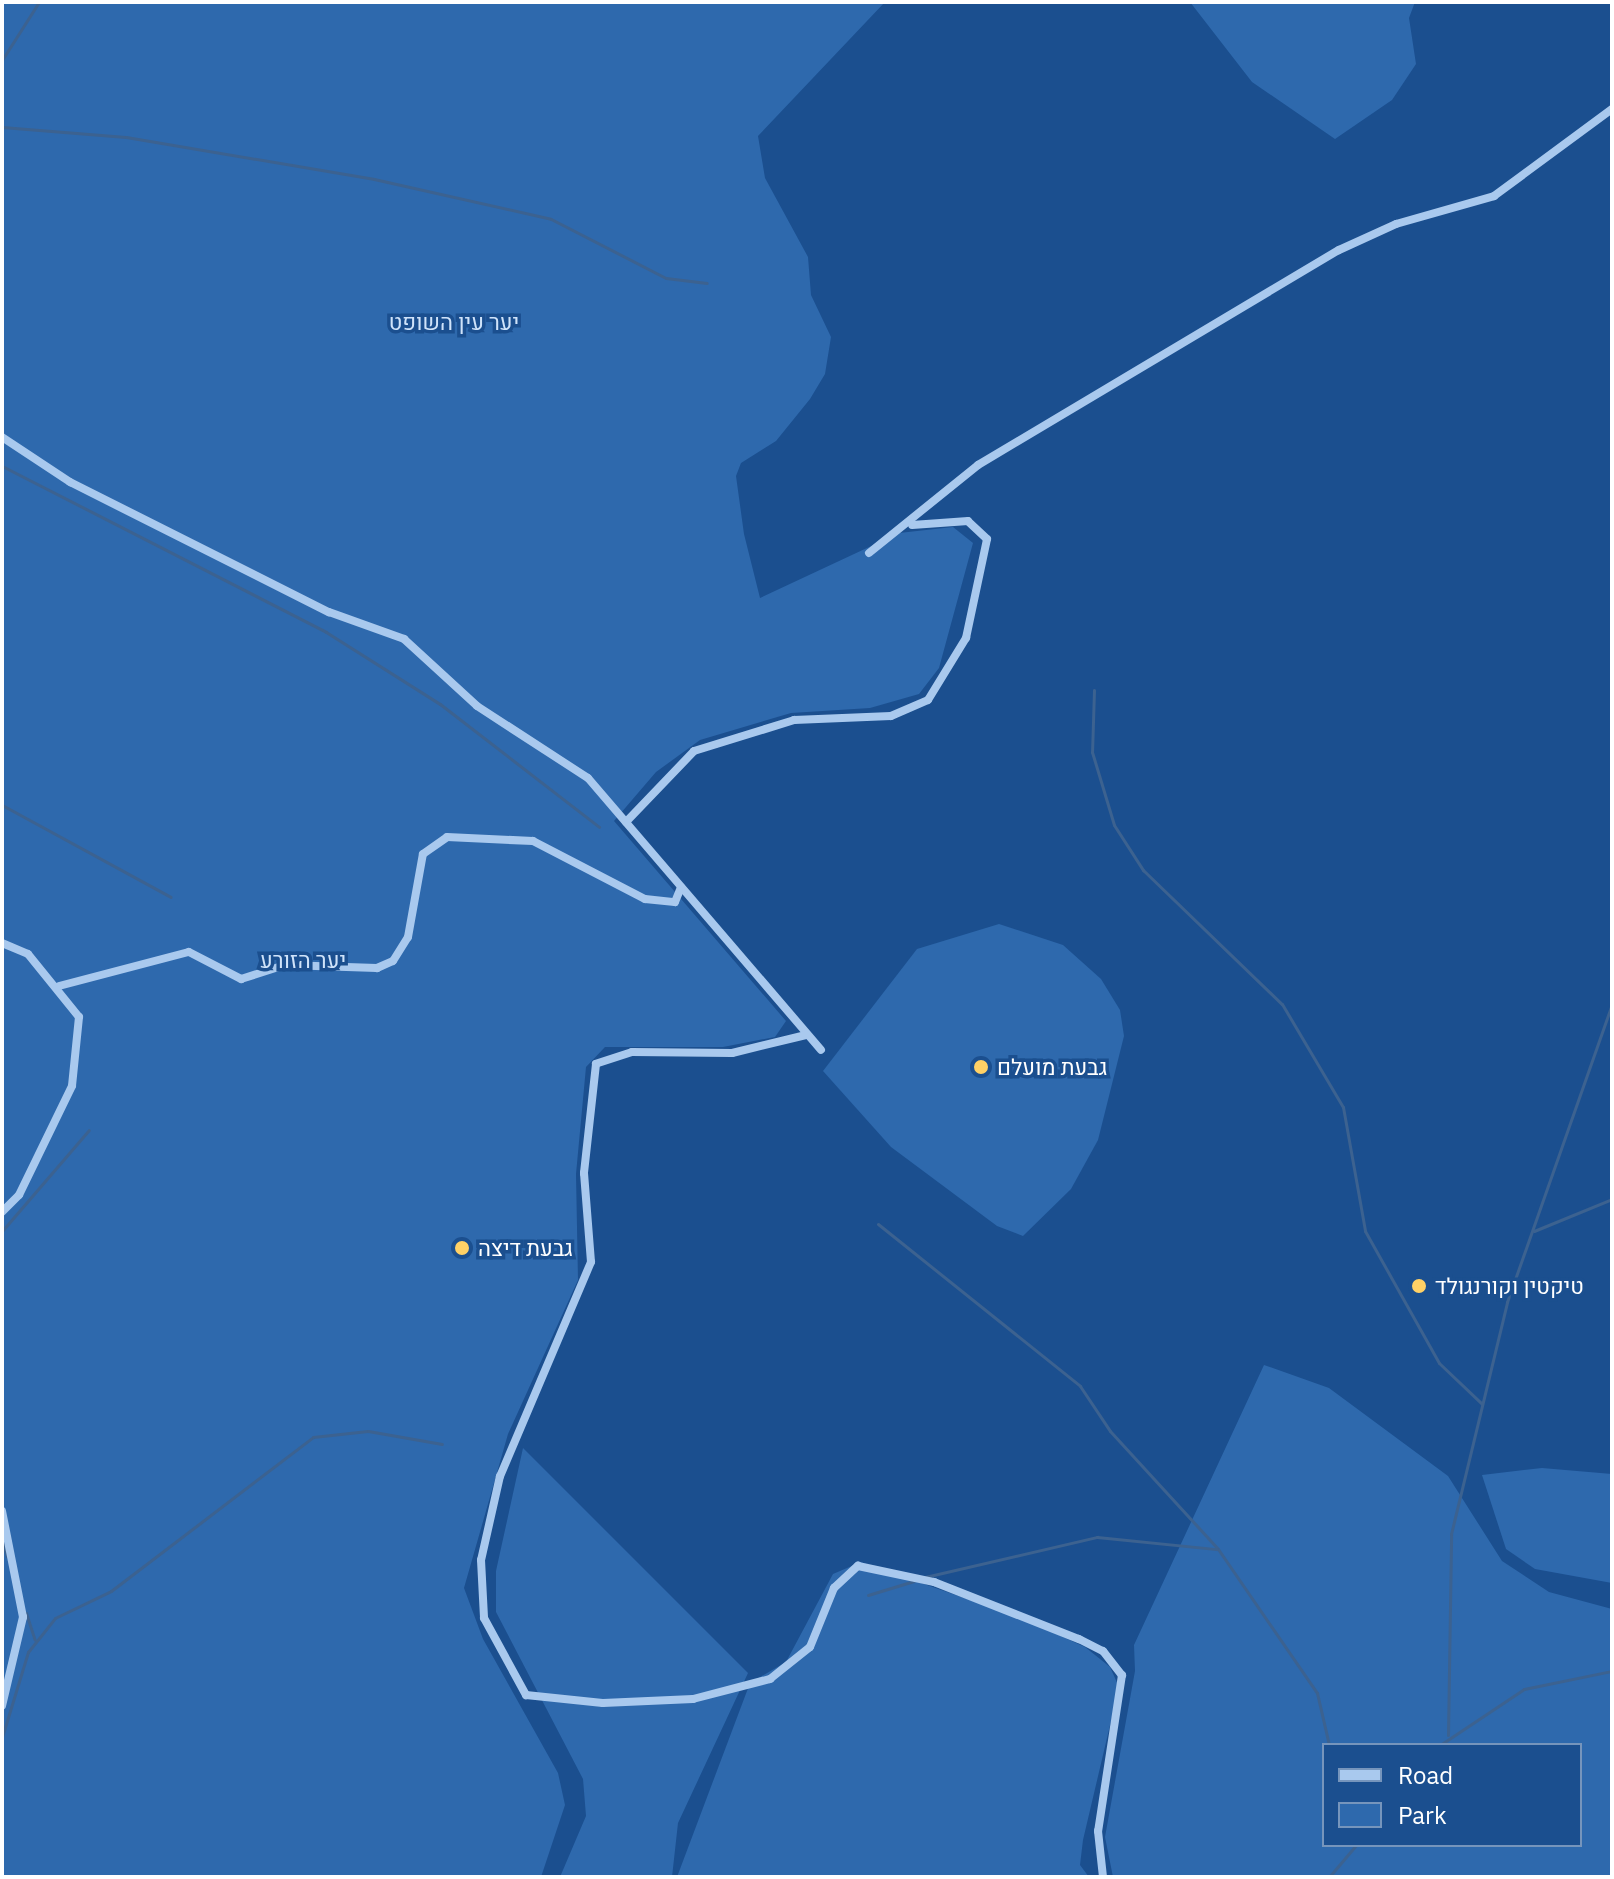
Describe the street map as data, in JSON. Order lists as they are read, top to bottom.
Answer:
{
  "parks": ["יער עין השופט", "יער הזורע"],
  "places": ["גבעת מועלם", "גבעת דיצה", "טיקטין וקורנגולד"],
  "legend": ["Road", "Park"]
}
